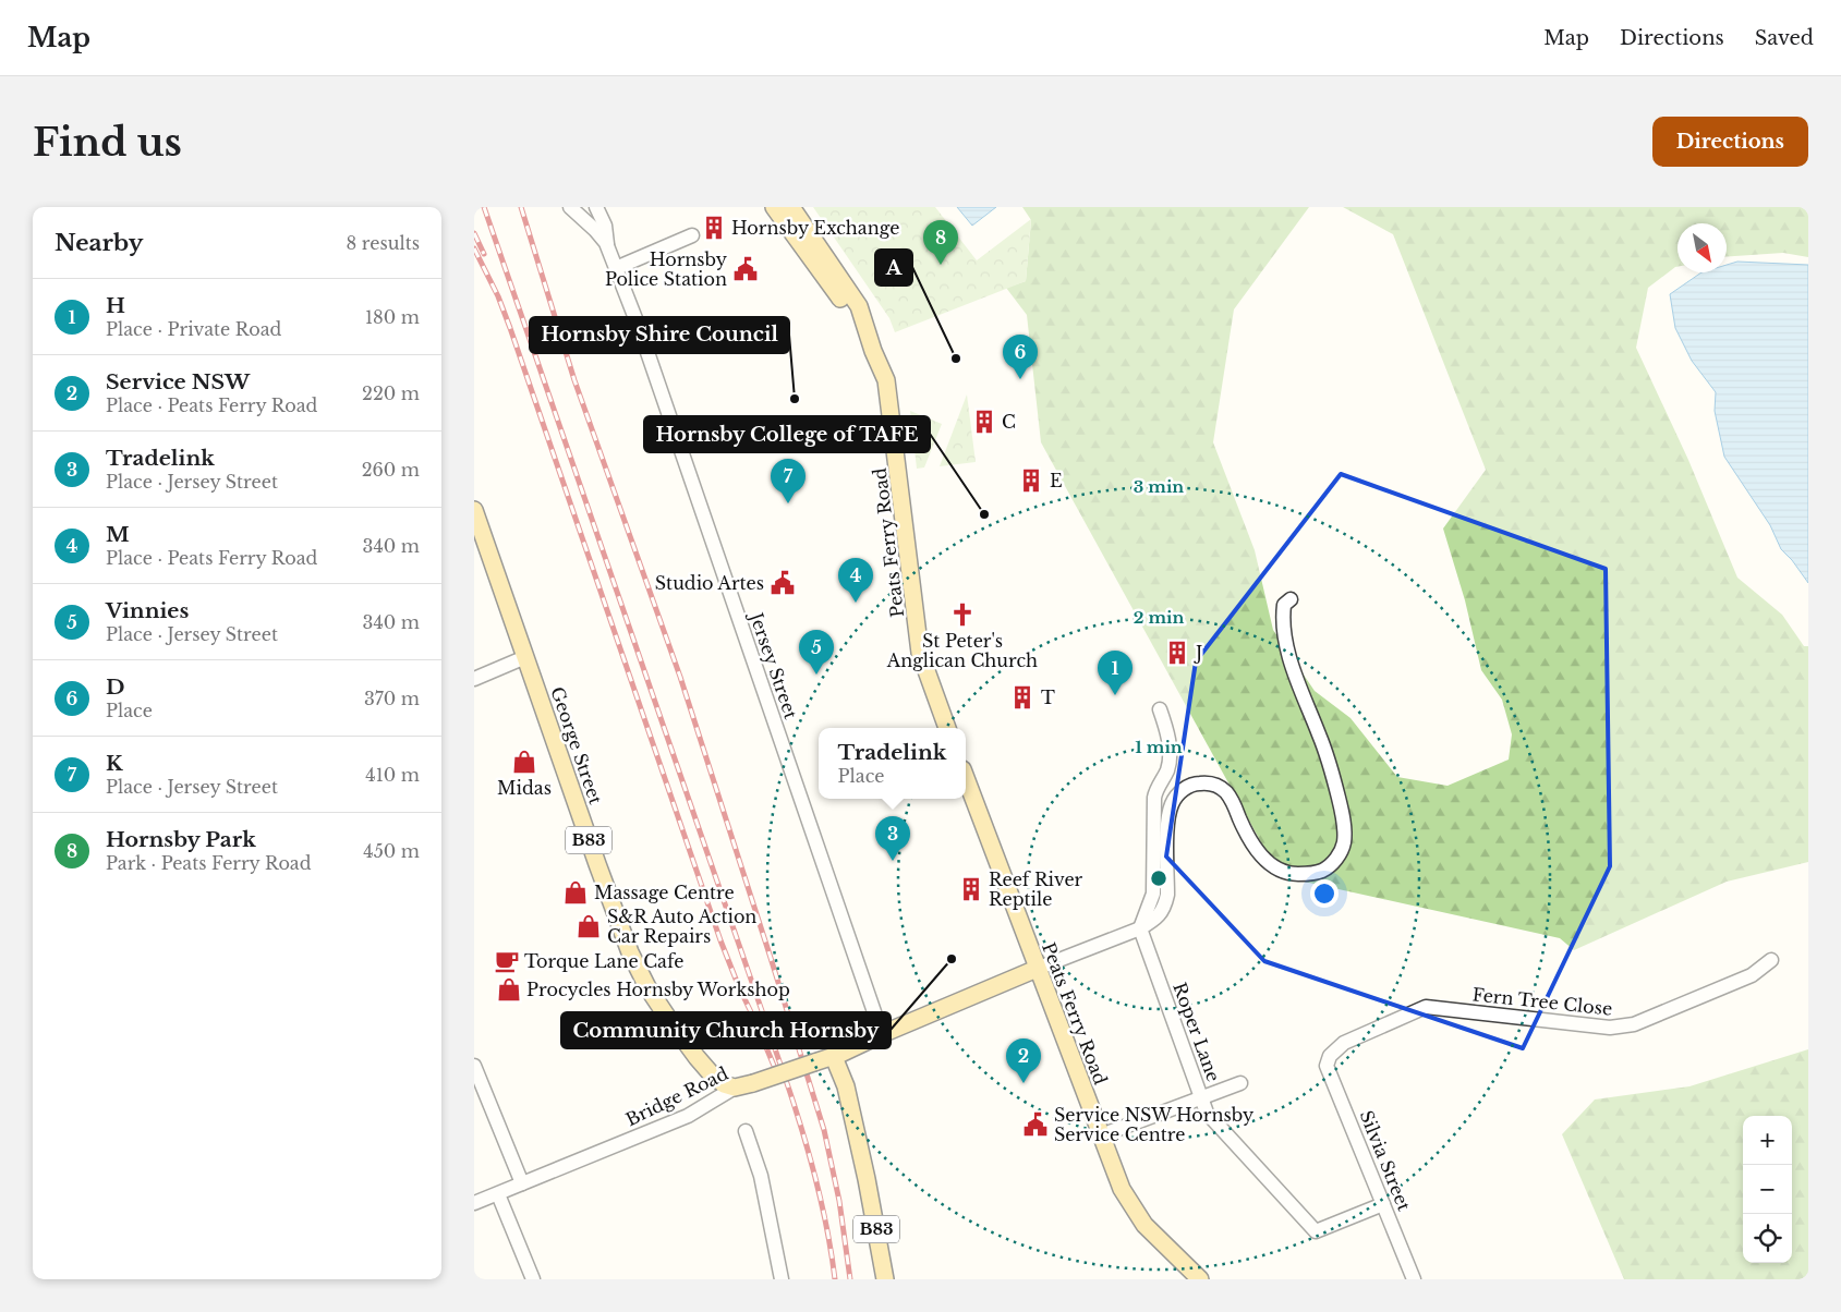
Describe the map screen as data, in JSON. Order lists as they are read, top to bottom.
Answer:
{
  "streets": {
    "main road": [
      "Peats Ferry Road",
      "George Street",
      "B83",
      "Bridge Road"
    ],
    "street": [
      "Jersey Street",
      "Fern Tree Close",
      "Roper Lane",
      "Silvia Street"
    ]
  },
  "crossings": [
    ["Peats Ferry Road", "Bridge Road"],
    ["Jersey Street", "Bridge Road"],
    ["George Street", "Bridge Road"],
    ["B83", "Bridge Road"],
    ["Fern Tree Close", "Silvia Street"],
    ["Roper Lane", "Bridge Road"],
    ["Roper Lane", "Silvia Street"]
  ],
  "places": {
    "building": [
      "Hornsby Exchange",
      "C",
      "E",
      "J",
      "T",
      "Reef River Reptile"
    ],
    "public building": ["Hornsby Police Station", "Studio Artes", "Service NSW Hornsby Service Centre"],
    "other": [
      "A",
      "Hornsby Shire Council",
      "Hornsby College of TAFE",
      "Community Church Hornsby"
    ],
    "church": ["St Peter's Anglican Church"],
    "shop": [
      "Midas",
      "Massage Centre",
      "S&R Auto Action Car Repairs",
      "Procycles Hornsby Workshop"
    ],
    "cafe": ["Torque Lane Cafe"]
  },
  "north": "bottom right",
  "page": {
    "header": "Map",
    "nav": ["Map", "Directions", "Saved"],
    "buttons": "Directions",
    "title": "Find us",
    "heading": ["Nearby", "8 results"],
    "pins": [
      "8",
      "6",
      "7",
      "4",
      "5",
      "1",
      "3",
      "2"
    ],
    "list": [
      {
        "mark": "1",
        "name": "H",
        "note": "Place · Private Road",
        "value": "180 m"
      },
      {
        "mark": "2",
        "name": "Service NSW",
        "note": "Place · Peats Ferry Road",
        "value": "220 m"
      },
      {
        "mark": "3",
        "name": "Tradelink",
        "note": "Place · Jersey Street",
        "value": "260 m"
      },
      {
        "mark": "4",
        "name": "M",
        "note": "Place · Peats Ferry Road",
        "value": "340 m"
      },
      {
        "mark": "5",
        "name": "Vinnies",
        "note": "Place · Jersey Street",
        "value": "340 m"
      },
      {
        "mark": "6",
        "name": "D",
        "note": "Place",
        "value": "370 m"
      },
      {
        "mark": "7",
        "name": "K",
        "note": "Place · Jersey Street",
        "value": "410 m"
      },
      {
        "mark": "8",
        "name": "Hornsby Park",
        "note": "Park · Peats Ferry Road",
        "value": "450 m"
      }
    ],
    "popup": ["Tradelink", "Place"],
    "map_buttons": ["+", "−"]
  },
  "rings": ["3 min", "2 min", "1 min"]
}
